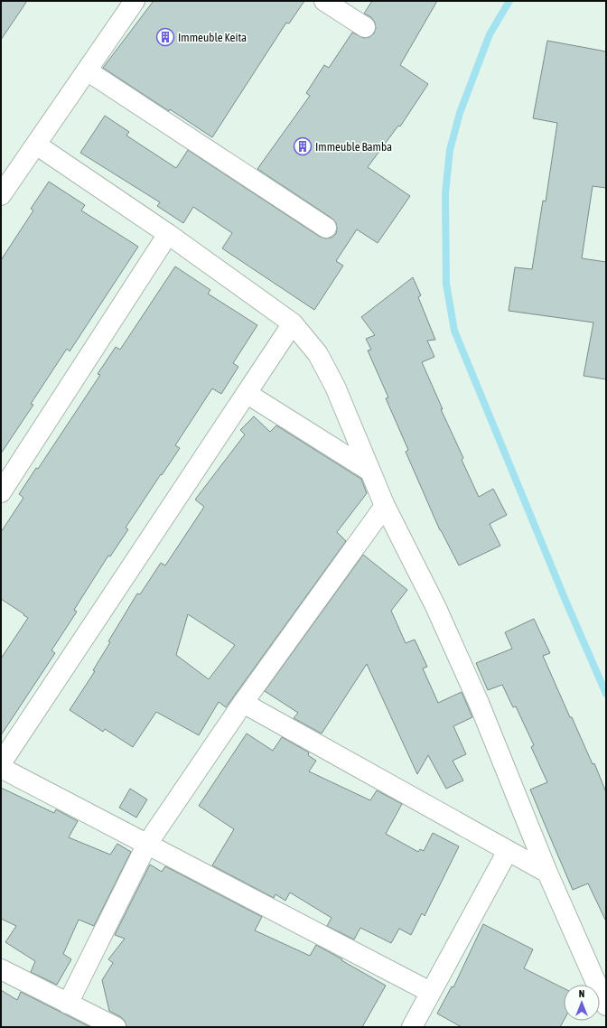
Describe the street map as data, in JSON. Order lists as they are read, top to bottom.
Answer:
{
  "places": {
    "building": ["Immeuble Keita", "Immeuble Bamba"]
  },
  "north": "top"
}
